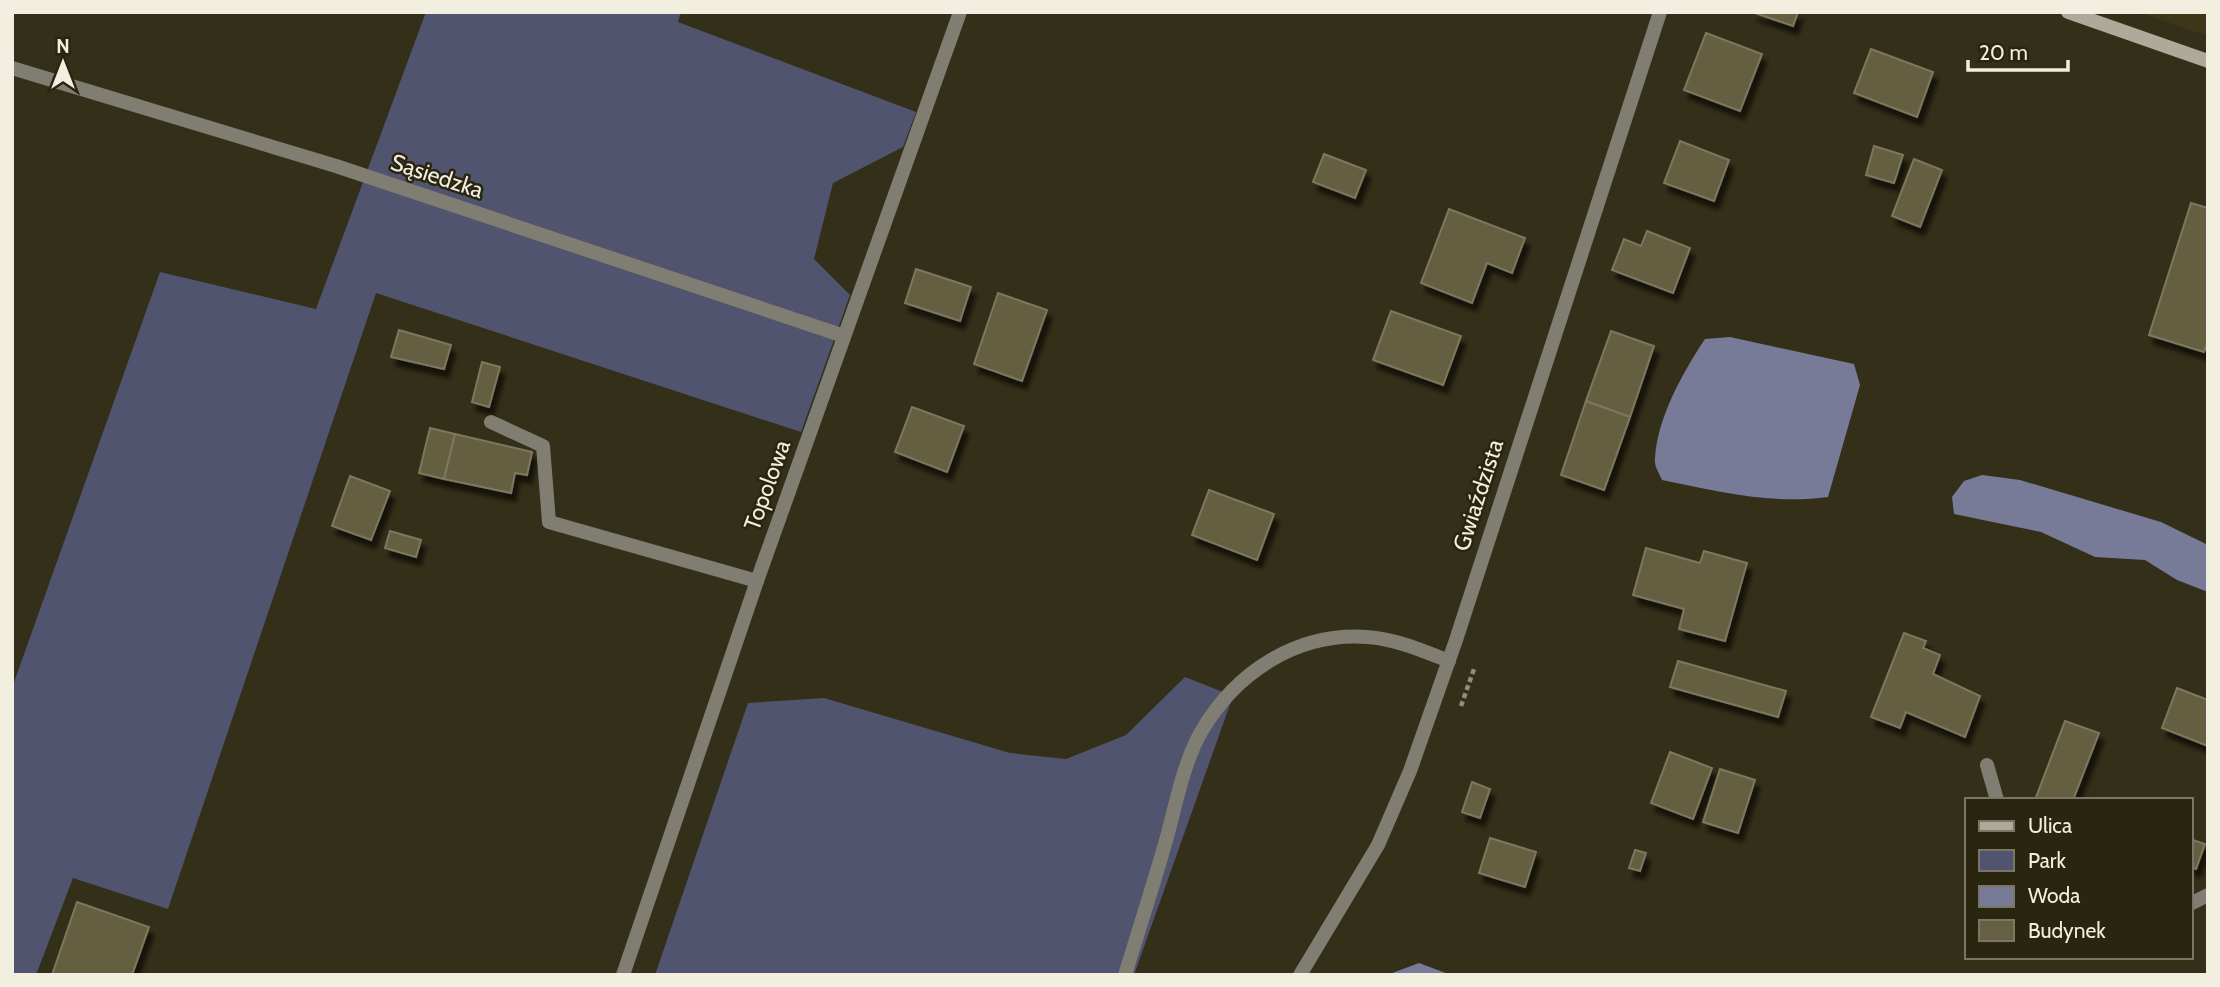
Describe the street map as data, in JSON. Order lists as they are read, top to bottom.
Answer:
{
  "streets": {
    "street": ["Sąsiedzka", "Topolowa", "Gwiaździsta"]
  },
  "crossings": [
    ["Sąsiedzka", "Topolowa"]
  ],
  "legend": [
    "Ulica",
    "Park",
    "Woda",
    "Budynek"
  ],
  "scale_bar": "20 m",
  "north": "top"
}
